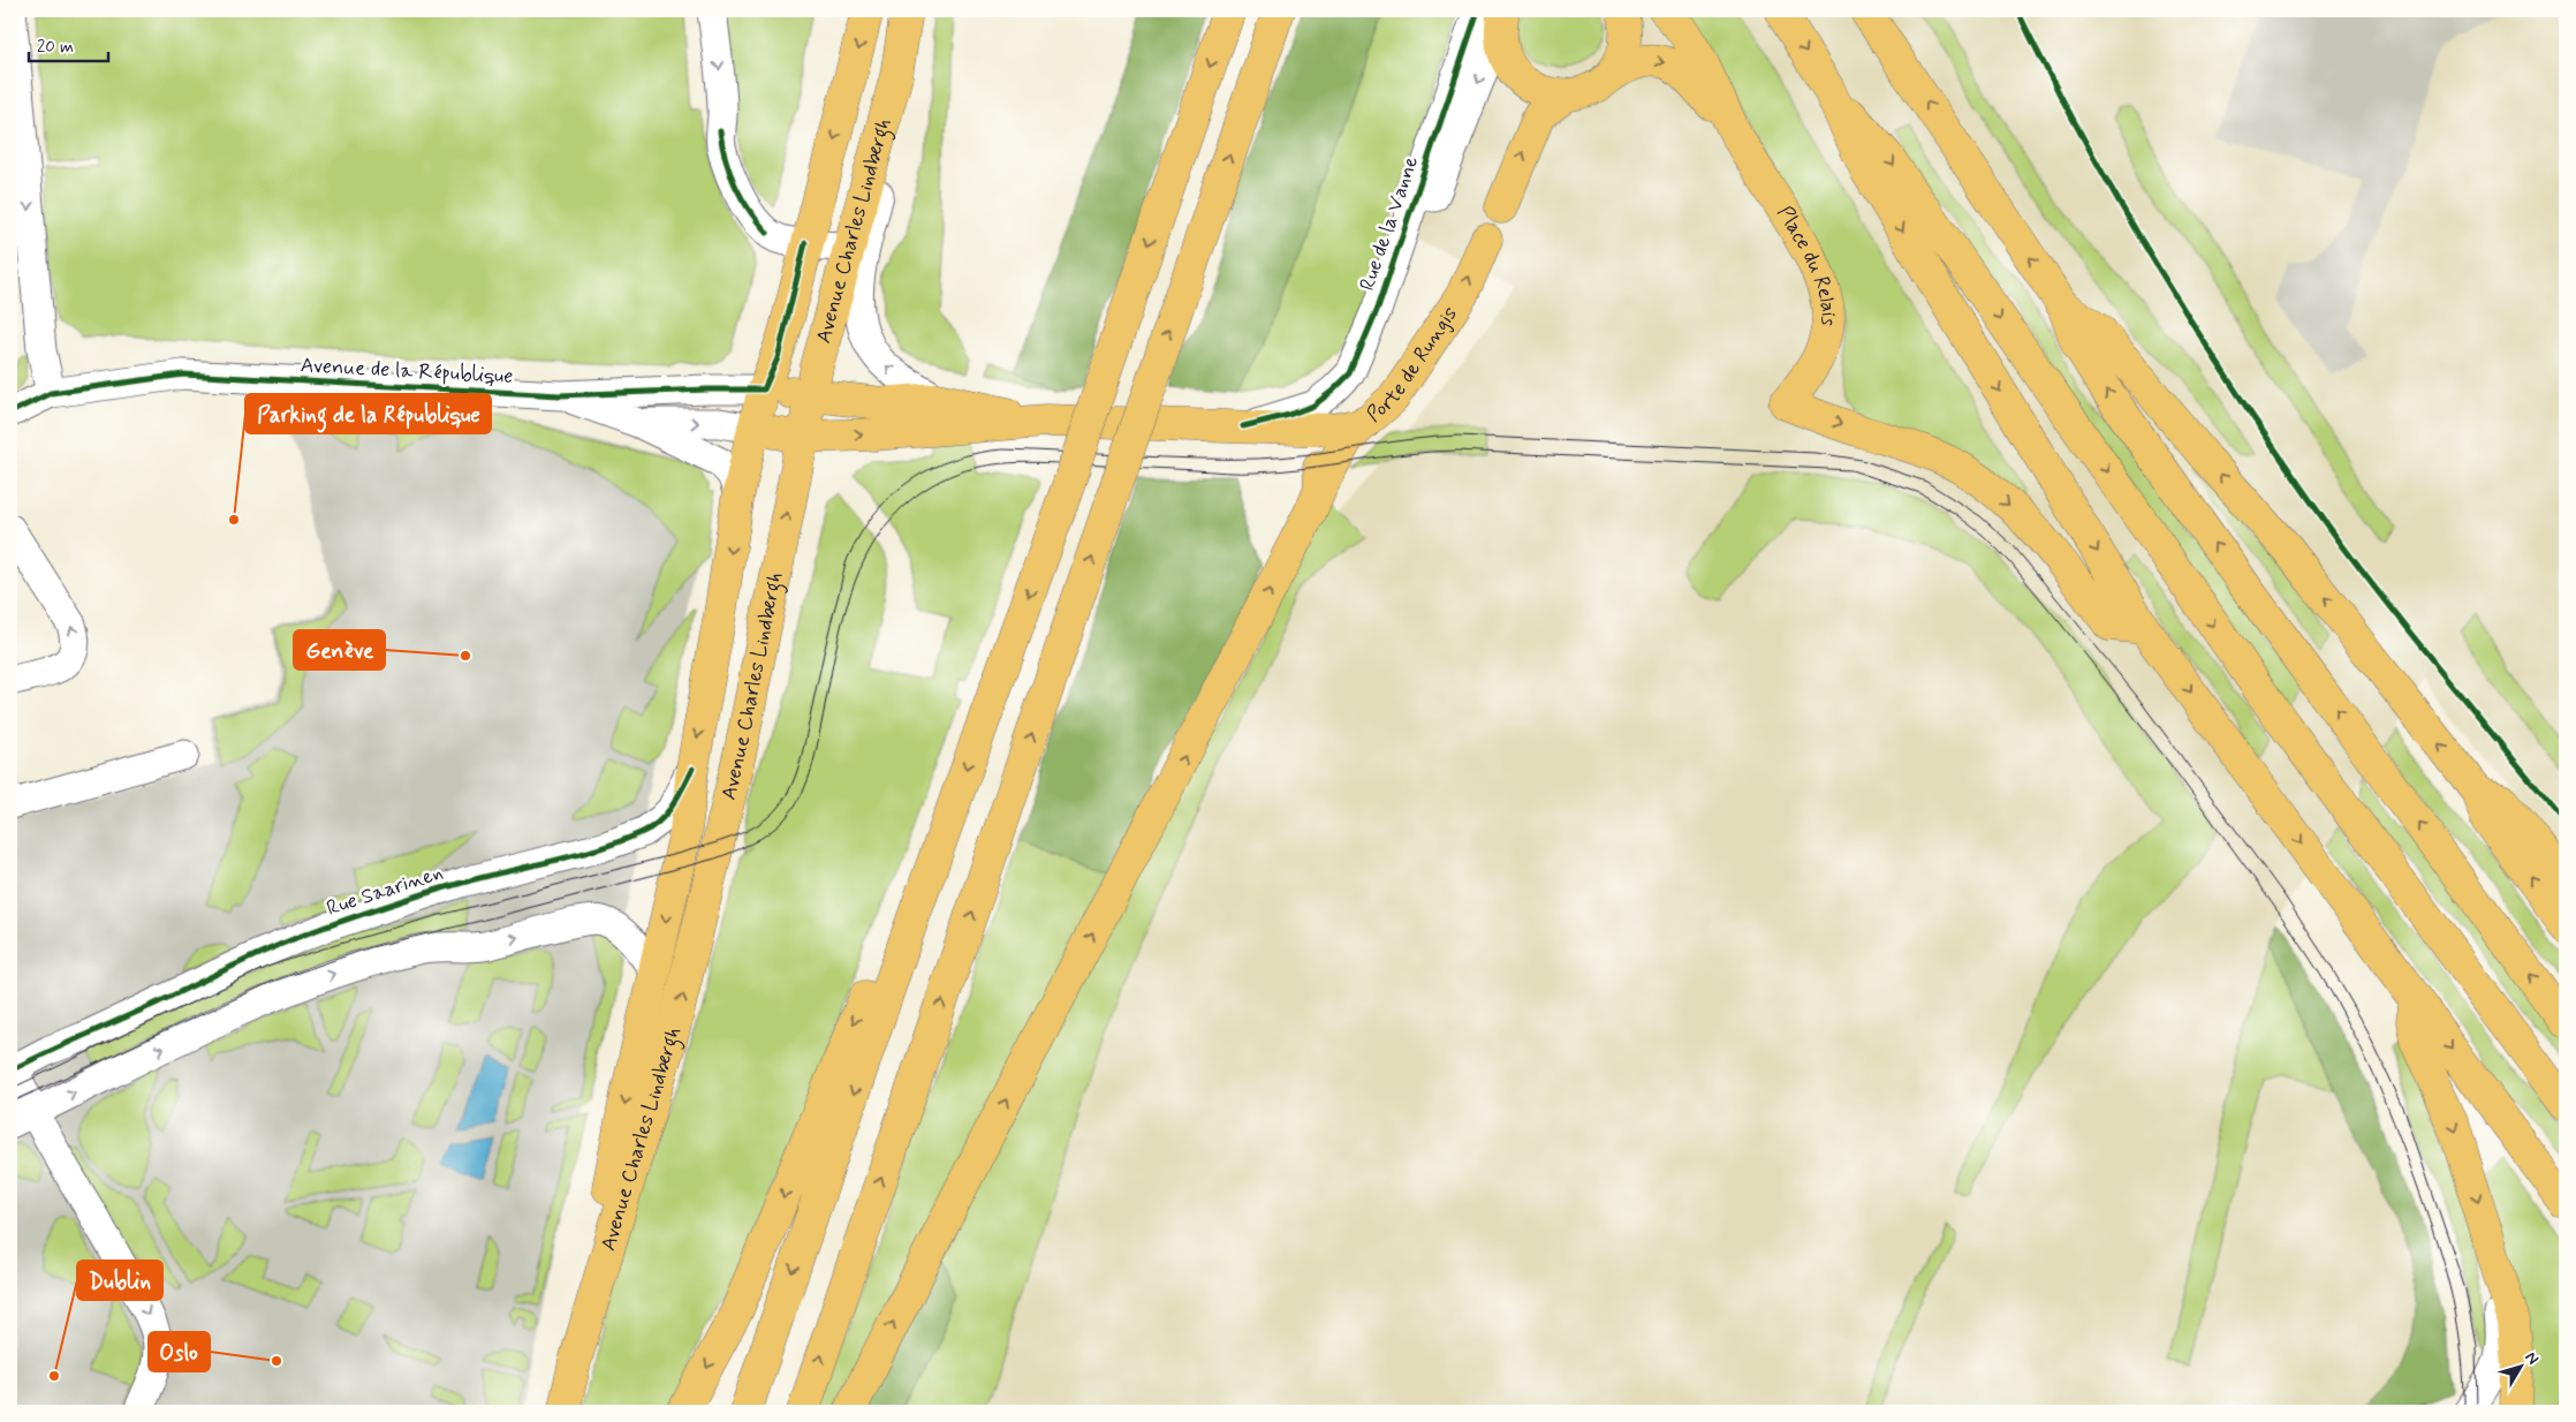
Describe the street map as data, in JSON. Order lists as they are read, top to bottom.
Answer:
{
  "streets": {
    "main road": [
      "Avenue Charles Lindbergh",
      "Place du Relais",
      "Porte de Rungis",
      "Avenue de la République"
    ],
    "street": ["Rue de la Vanne", "Rue Saarinen"]
  },
  "crossings": [
    ["Rue de la Vanne", "Porte de Rungis"],
    ["Avenue Charles Lindbergh", "Avenue de la République"],
    ["Avenue Charles Lindbergh", "Rue Saarinen"],
    ["Porte de Rungis", "Avenue de la République"]
  ],
  "one_way": ["Rue de la Vanne"],
  "places": [
    "Parking de la République",
    "Genève",
    "Oslo",
    "Dublin"
  ],
  "scale_bar": "20 m",
  "north": "top right"
}
